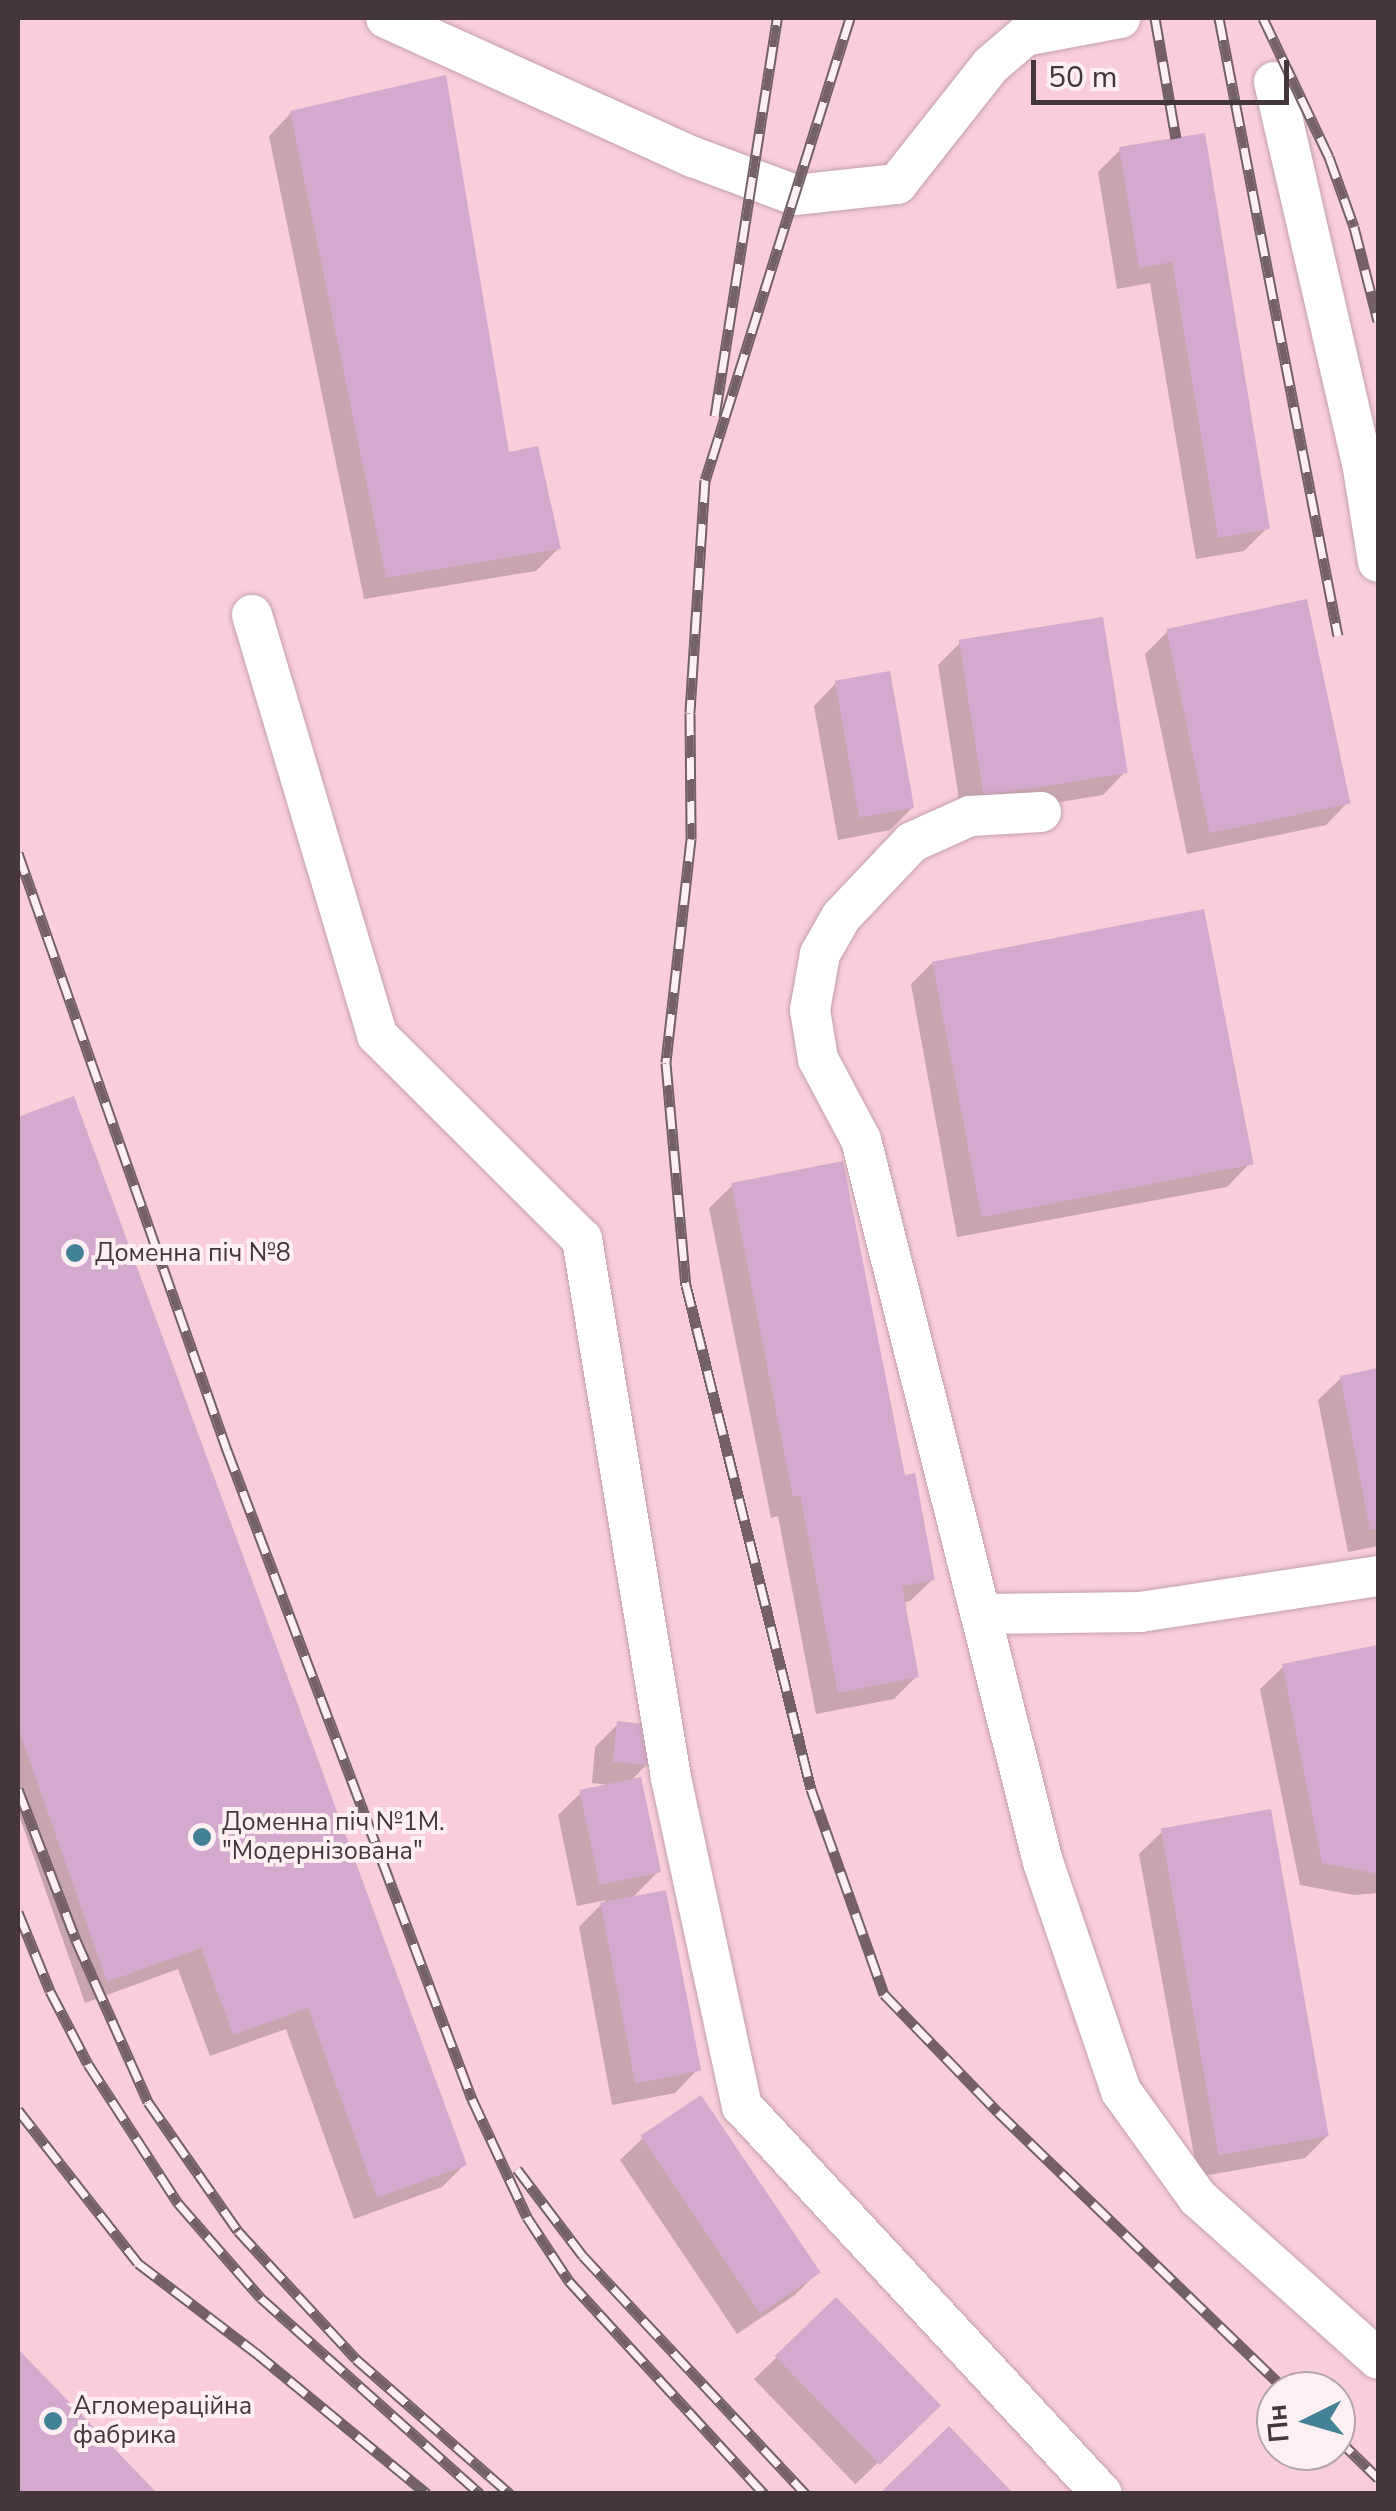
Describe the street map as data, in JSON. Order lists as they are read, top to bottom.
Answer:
{
  "places": ["Доменна піч №8", "Доменна піч №1М. \"Модернізована\"", "Агломераційна фабрика"],
  "scale_bar": "50 m",
  "north": "left"
}
